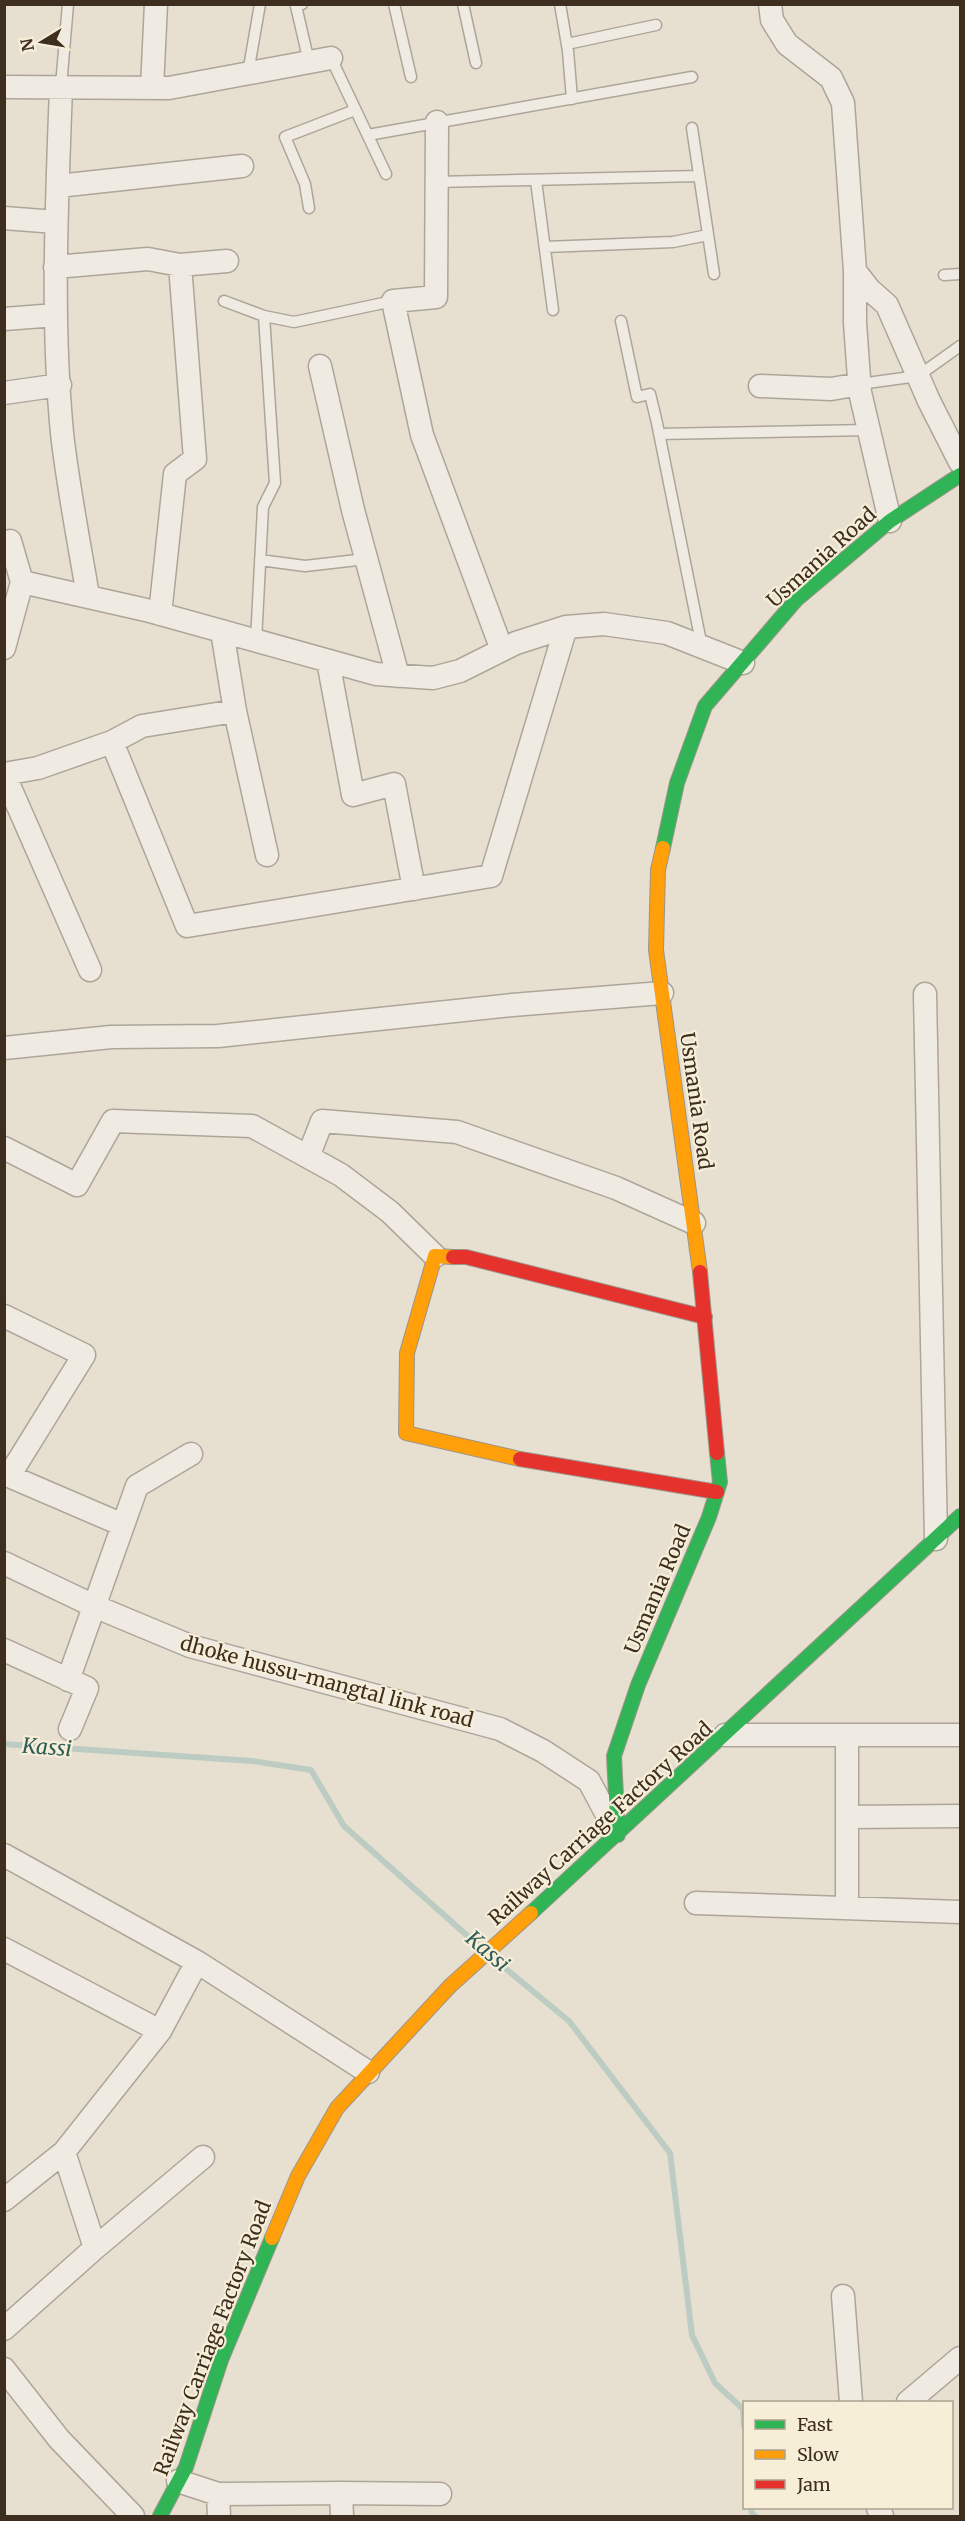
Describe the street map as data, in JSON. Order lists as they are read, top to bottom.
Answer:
{
  "streets": {
    "street": ["Usmania Road", "dhoke hussu-mangtal link road", "Railway Carriage Factory Road"]
  },
  "crossings": [
    ["Usmania Road", "dhoke hussu-mangtal link road"],
    ["Usmania Road", "Railway Carriage Factory Road"],
    ["dhoke hussu-mangtal link road", "Railway Carriage Factory Road"]
  ],
  "water": ["Kassi"],
  "legend": ["Fast", "Slow", "Jam"],
  "north": "left"
}
